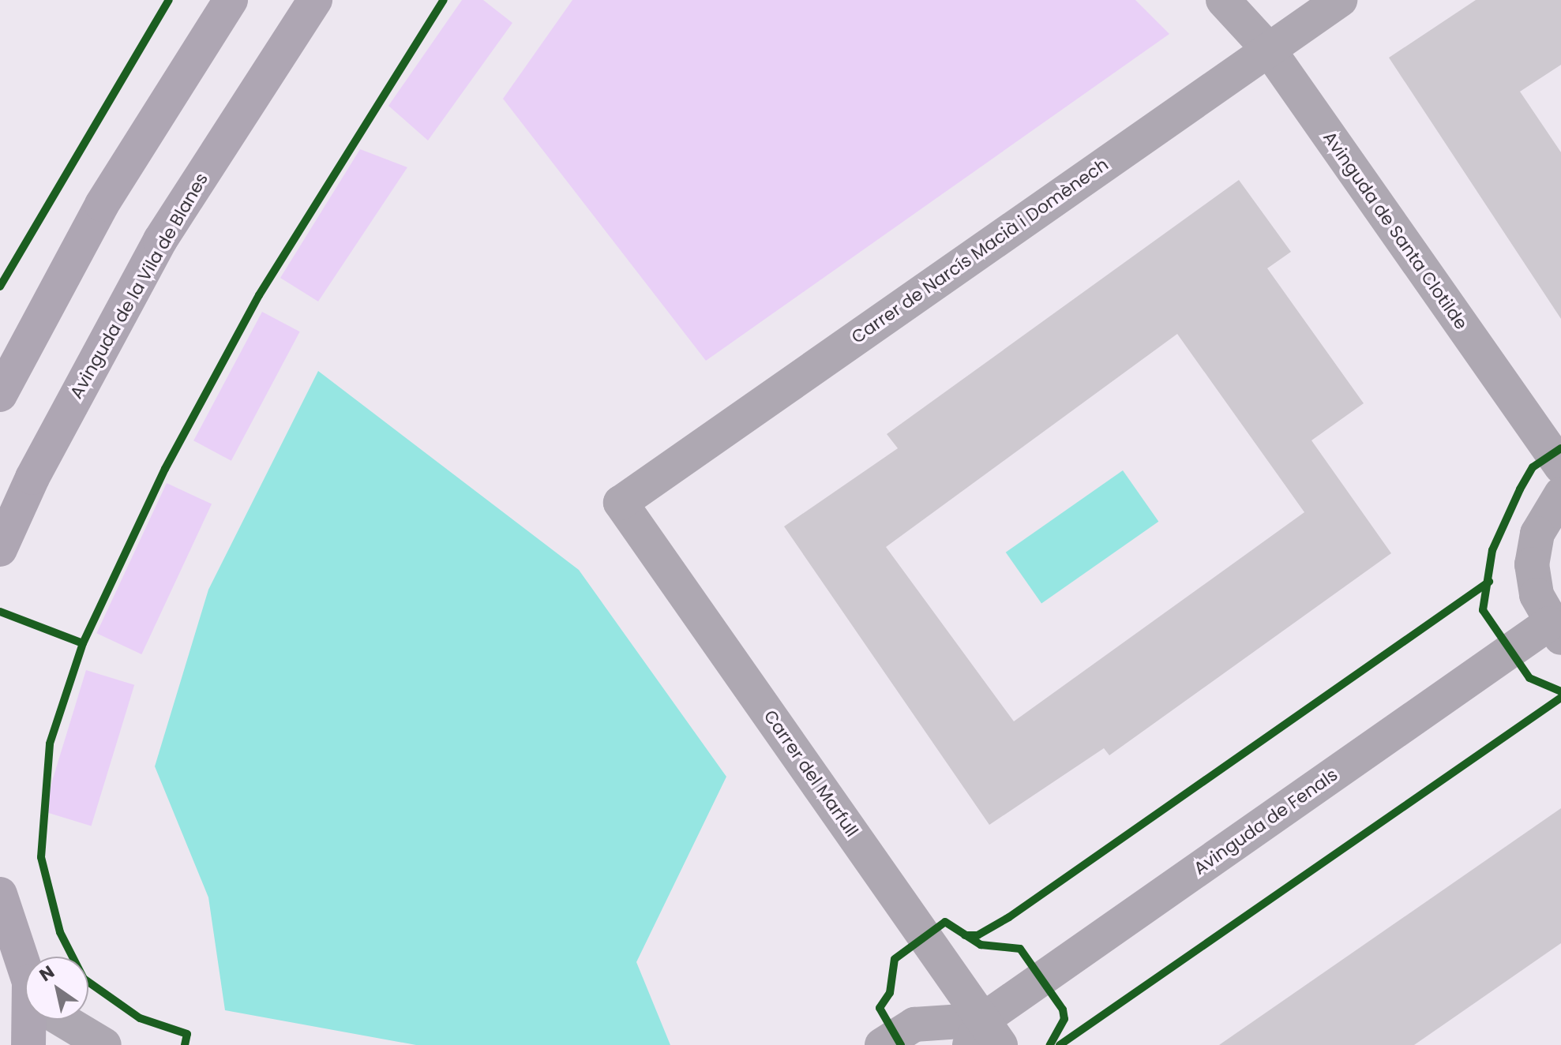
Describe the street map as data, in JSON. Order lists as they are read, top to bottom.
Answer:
{
  "streets": {
    "main road": ["Avinguda de la Vila de Blanes"],
    "street": [
      "Avinguda de Santa Clotilde",
      "Carrer de Narcís Macià i Domènech",
      "Carrer del Marfull",
      "Avinguda de Fenals"
    ]
  },
  "crossings": [
    ["Avinguda de Santa Clotilde", "Carrer de Narcís Macià i Domènech"],
    ["Carrer de Narcís Macià i Domènech", "Carrer del Marfull"],
    ["Carrer del Marfull", "Avinguda de Fenals"]
  ],
  "north": "top left"
}
